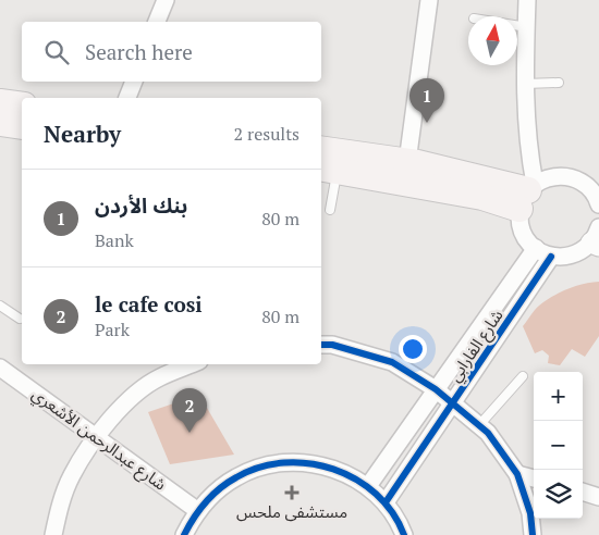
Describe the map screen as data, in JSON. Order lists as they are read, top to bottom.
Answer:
{
  "streets": {
    "street": ["شارع الفارابي", "شارع عبدالرحمن الأشعري"]
  },
  "places": {
    "health": ["مستشفى ملحس"]
  },
  "north": "top",
  "page": {
    "search": "Search here",
    "pins": ["1", "2"],
    "heading": ["Nearby", "2 results"],
    "list": [
      {
        "mark": "1",
        "name": "بنك الأردن",
        "note": "Bank",
        "value": "80 m"
      },
      {
        "mark": "2",
        "name": "le cafe cosi",
        "note": "Park",
        "value": "80 m"
      }
    ],
    "map_buttons": ["+", "−"]
  }
}
